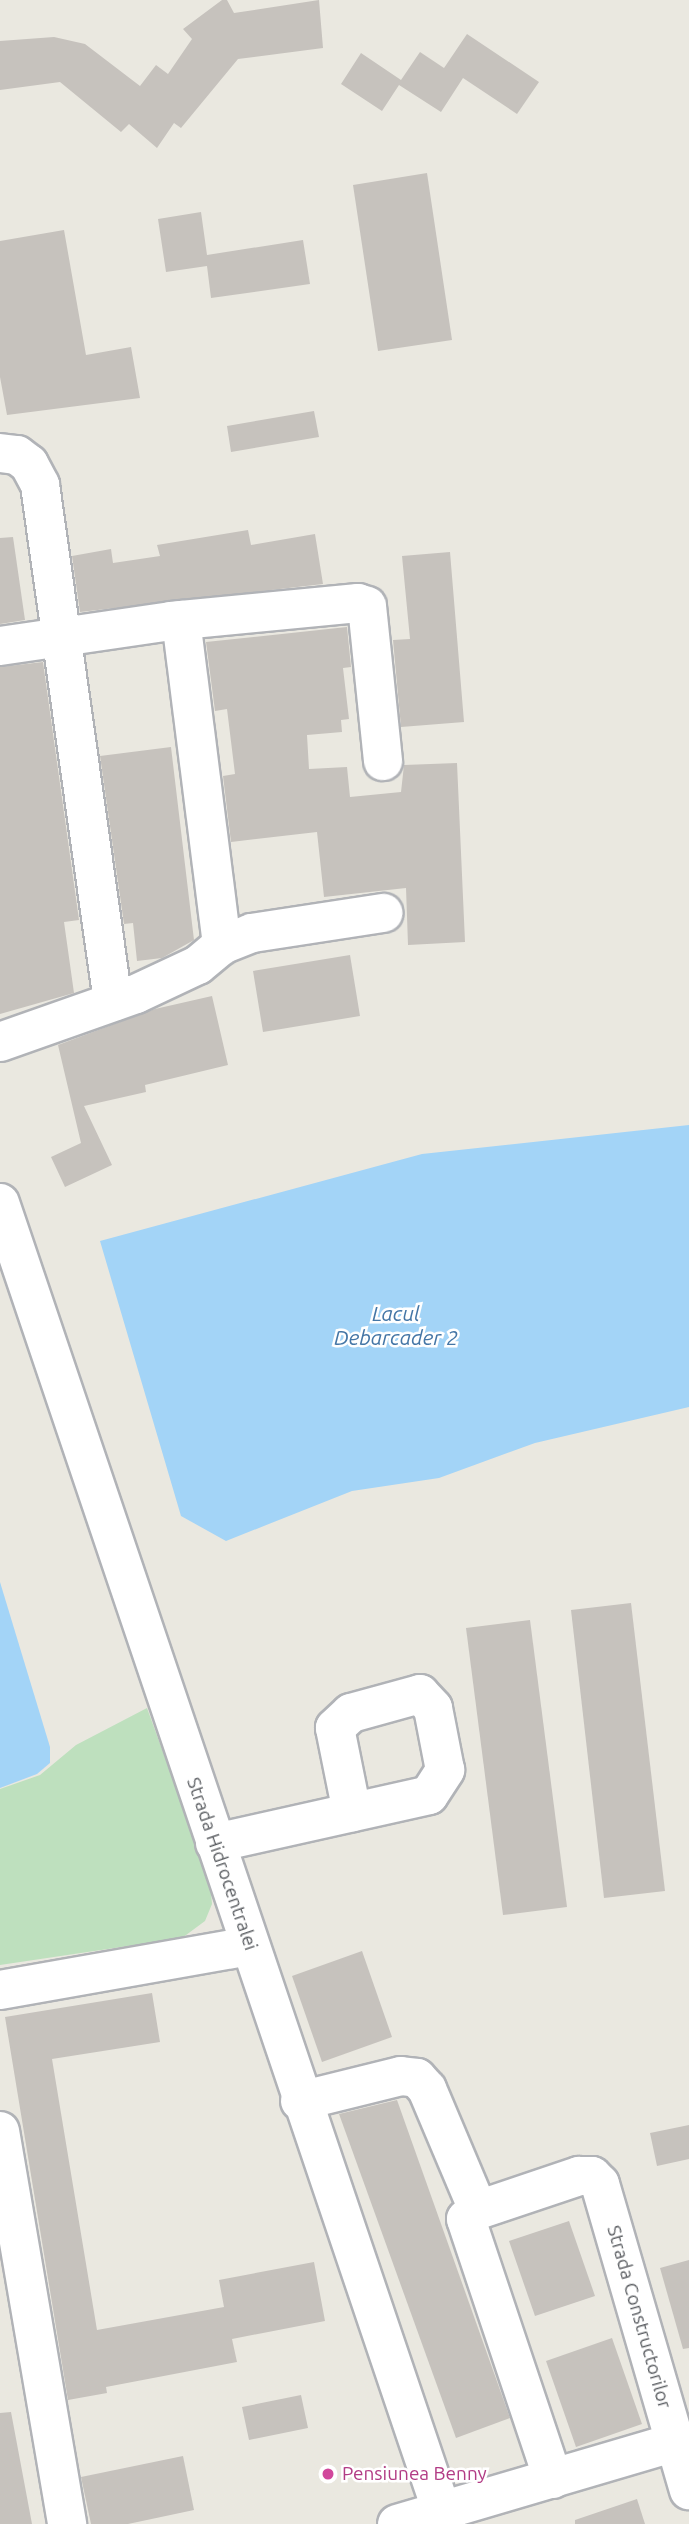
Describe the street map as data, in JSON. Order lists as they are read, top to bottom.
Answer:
{
  "streets": {
    "street": ["Strada Hidrocentralei", "Strada Constructorilor"]
  },
  "water": ["Lacul Debarcader 2"],
  "places": ["Pensiunea Benny"]
}
